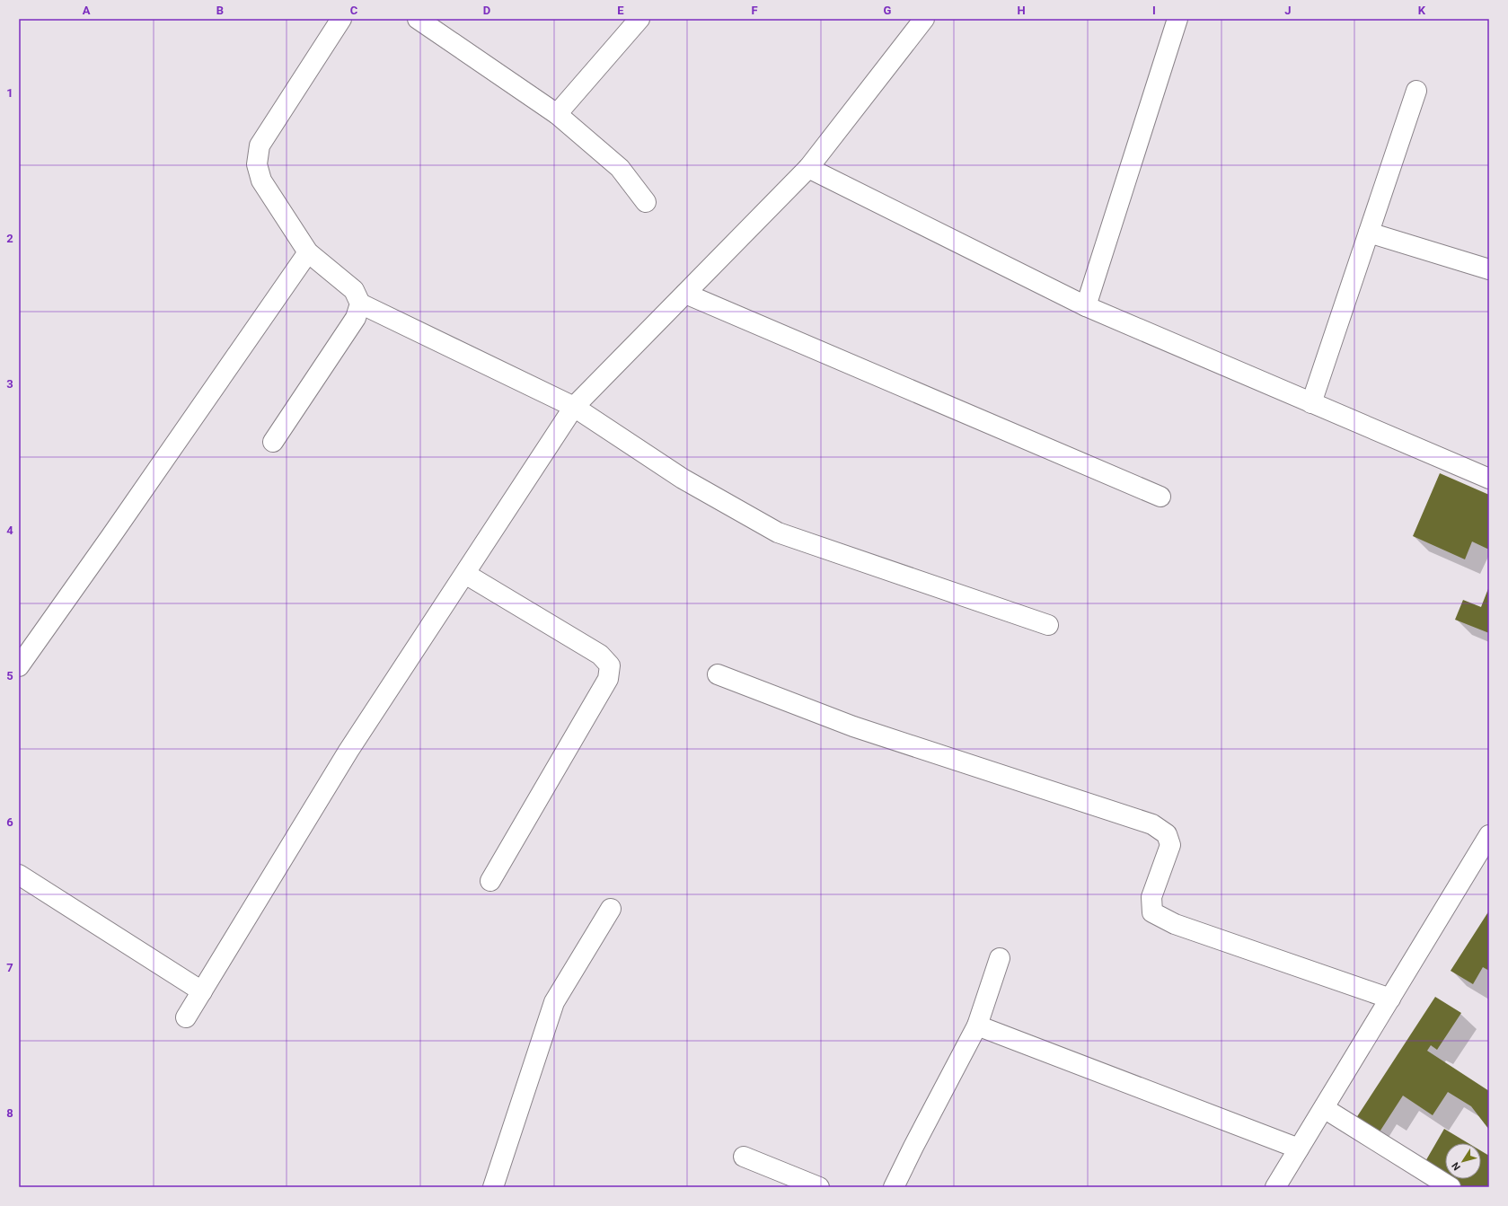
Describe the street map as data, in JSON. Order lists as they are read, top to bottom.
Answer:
{
  "north": "bottom left",
  "grid": {
    "columns": [
      "A",
      "B",
      "C",
      "D",
      "E",
      "F",
      "G",
      "H",
      "I",
      "J",
      "K"
    ],
    "rows": [
      "1",
      "2",
      "3",
      "4",
      "5",
      "6",
      "7",
      "8"
    ]
  }
}
